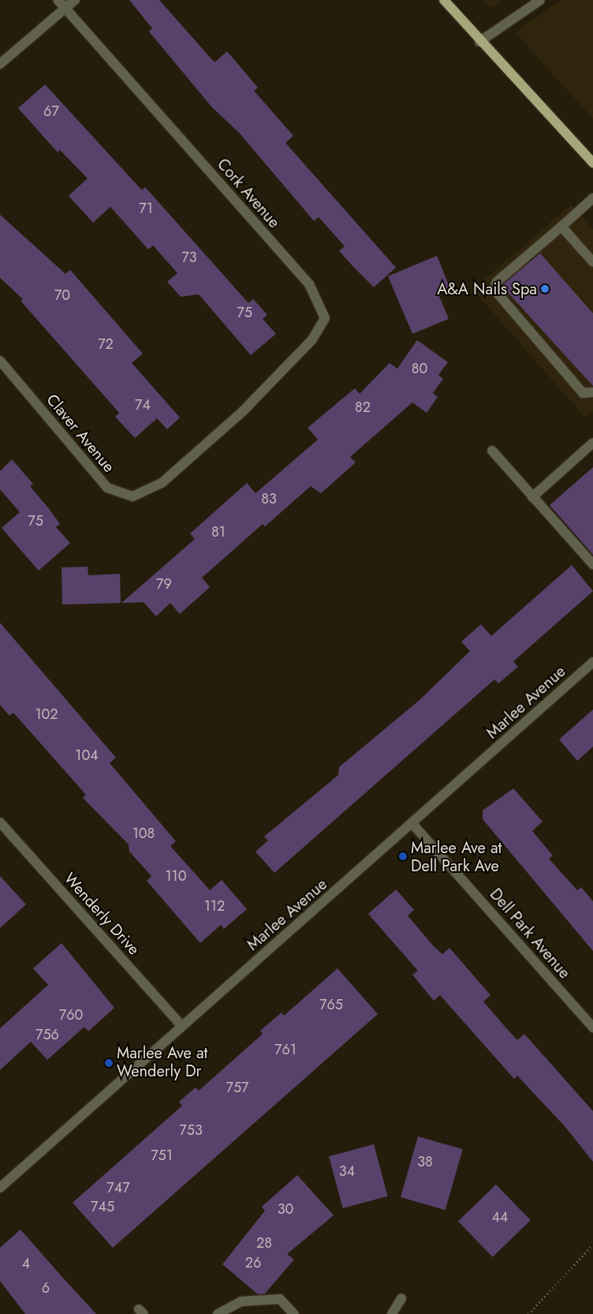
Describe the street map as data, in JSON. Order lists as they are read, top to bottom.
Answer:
{
  "streets": {
    "street": [
      "Cork Avenue",
      "Claver Avenue",
      "Marlee Avenue",
      "Wenderly Drive",
      "Dell Park Avenue"
    ]
  },
  "crossings": [
    ["Cork Avenue", "Claver Avenue"],
    ["Marlee Avenue", "Wenderly Drive"],
    ["Marlee Avenue", "Dell Park Avenue"]
  ],
  "places": ["A&A Nails Spa", "Marlee Ave at Dell Park Ave", "Marlee Ave at Wenderly Dr"],
  "house_numbers": [
    "67",
    "71",
    "73",
    "70",
    "75",
    "72",
    "80",
    "74",
    "82",
    "83",
    "75",
    "81",
    "79",
    "102",
    "104",
    "108",
    "110",
    "112",
    "765",
    "760",
    "756",
    "761",
    "757",
    "753",
    "751",
    "38",
    "34",
    "747",
    "745",
    "30",
    "44",
    "28",
    "26",
    "4",
    "6"
  ]
}
